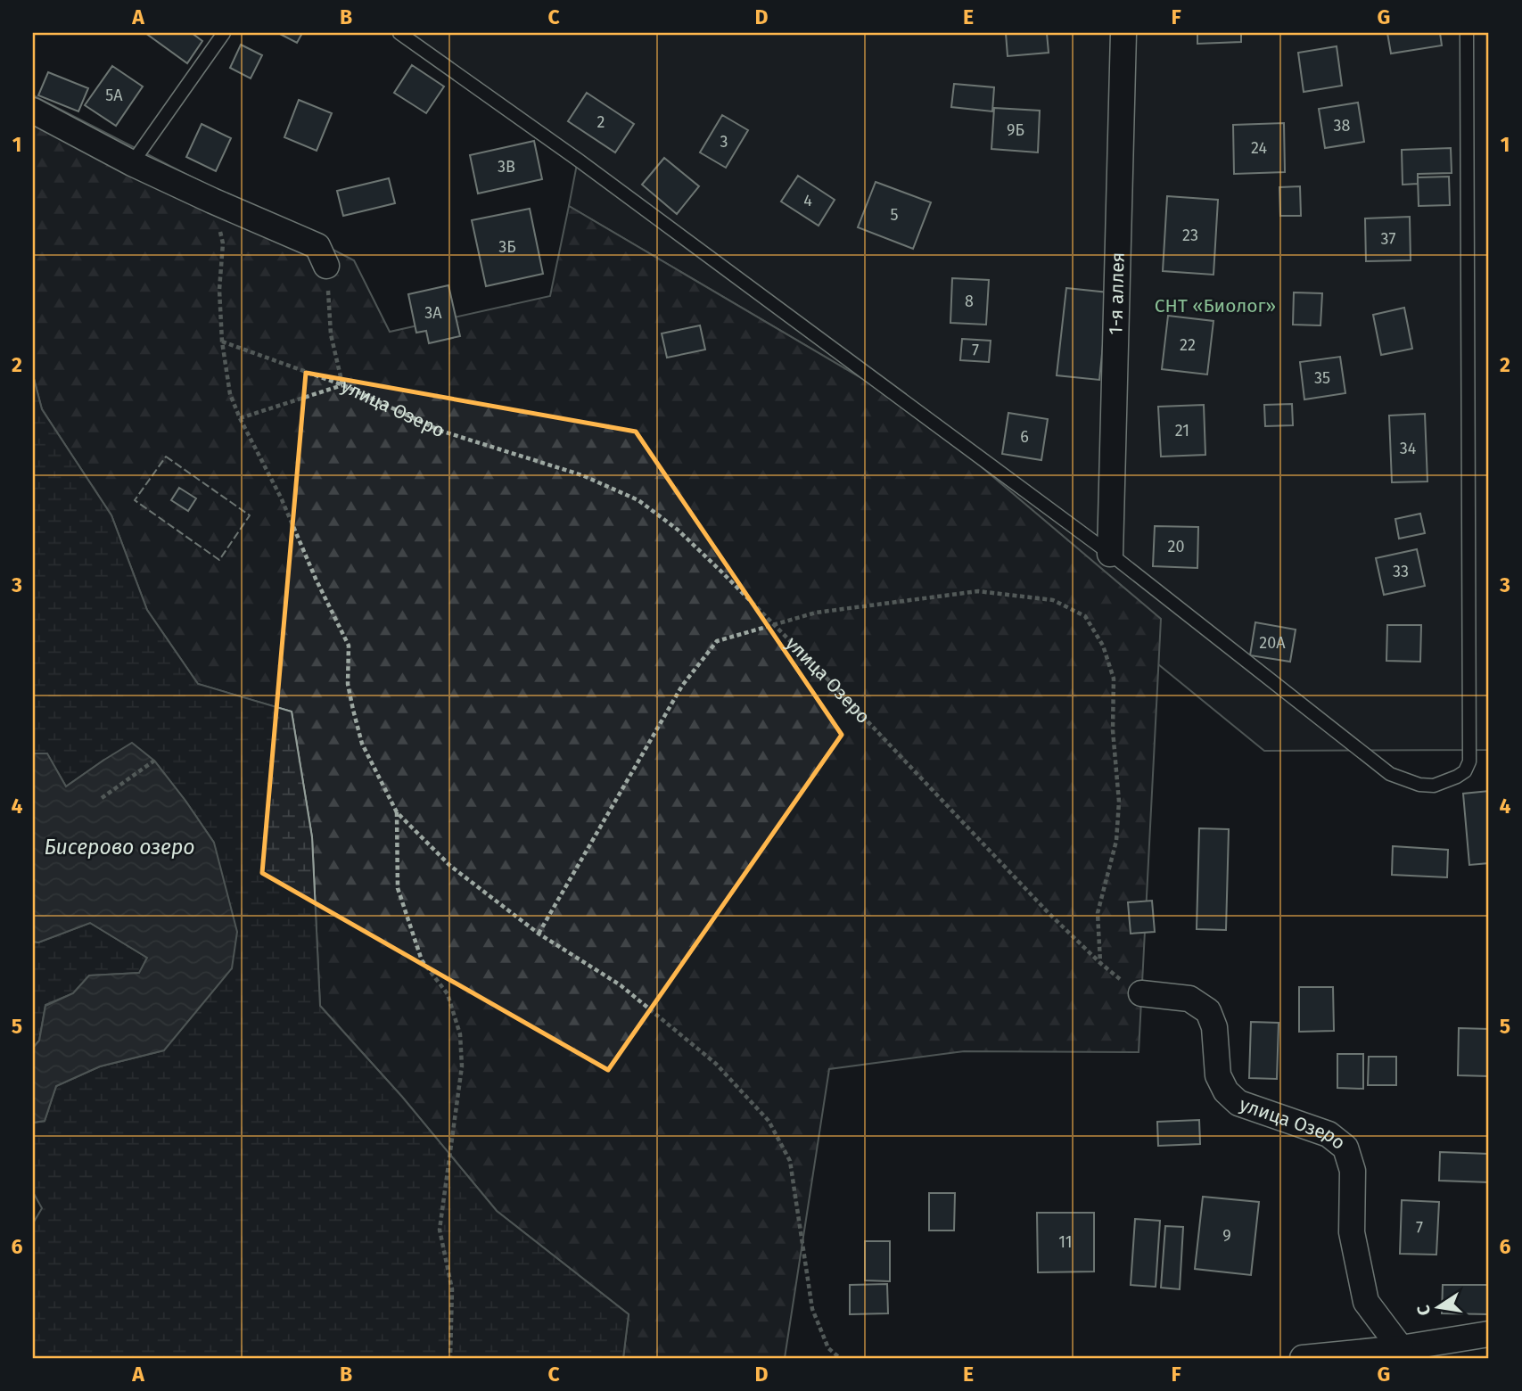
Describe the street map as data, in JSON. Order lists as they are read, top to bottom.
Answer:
{
  "streets": {
    "street": ["1-я аллея", "улица Озеро"]
  },
  "water": ["Бисерово озеро"],
  "parks": ["СНТ «Биолог»"],
  "house_numbers": [
    "5А",
    "2",
    "38",
    "9Б",
    "3",
    "24",
    "3В",
    "4",
    "5",
    "23",
    "37",
    "3Б",
    "8",
    "3А",
    "22",
    "7",
    "35",
    "21",
    "6",
    "34",
    "20",
    "33",
    "20А",
    "7",
    "9",
    "11"
  ],
  "north": "left",
  "grid": {
    "columns": [
      "A",
      "B",
      "C",
      "D",
      "E",
      "F",
      "G"
    ],
    "rows": [
      "1",
      "2",
      "3",
      "4",
      "5",
      "6"
    ]
  }
}
